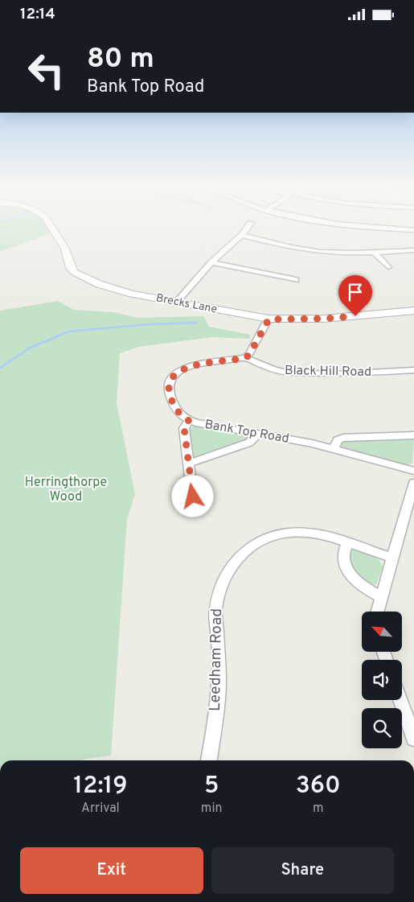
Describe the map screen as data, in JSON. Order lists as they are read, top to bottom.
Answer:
{
  "streets": {
    "street": [
      "Brecks Lane",
      "Black Hill Road",
      "Bank Top Road",
      "Leedham Road"
    ]
  },
  "crossings": [
    ["Black Hill Road", "Bank Top Road"]
  ],
  "parks": ["Herringthorpe Wood"],
  "north": "top left",
  "page": {
    "status": "12:14",
    "turn": ["80 m", "Bank Top Road"],
    "eta": [
      "12:19",
      "Arrival",
      "5",
      "min",
      "360",
      "m"
    ],
    "buttons": ["Exit", "Share"]
  }
}
